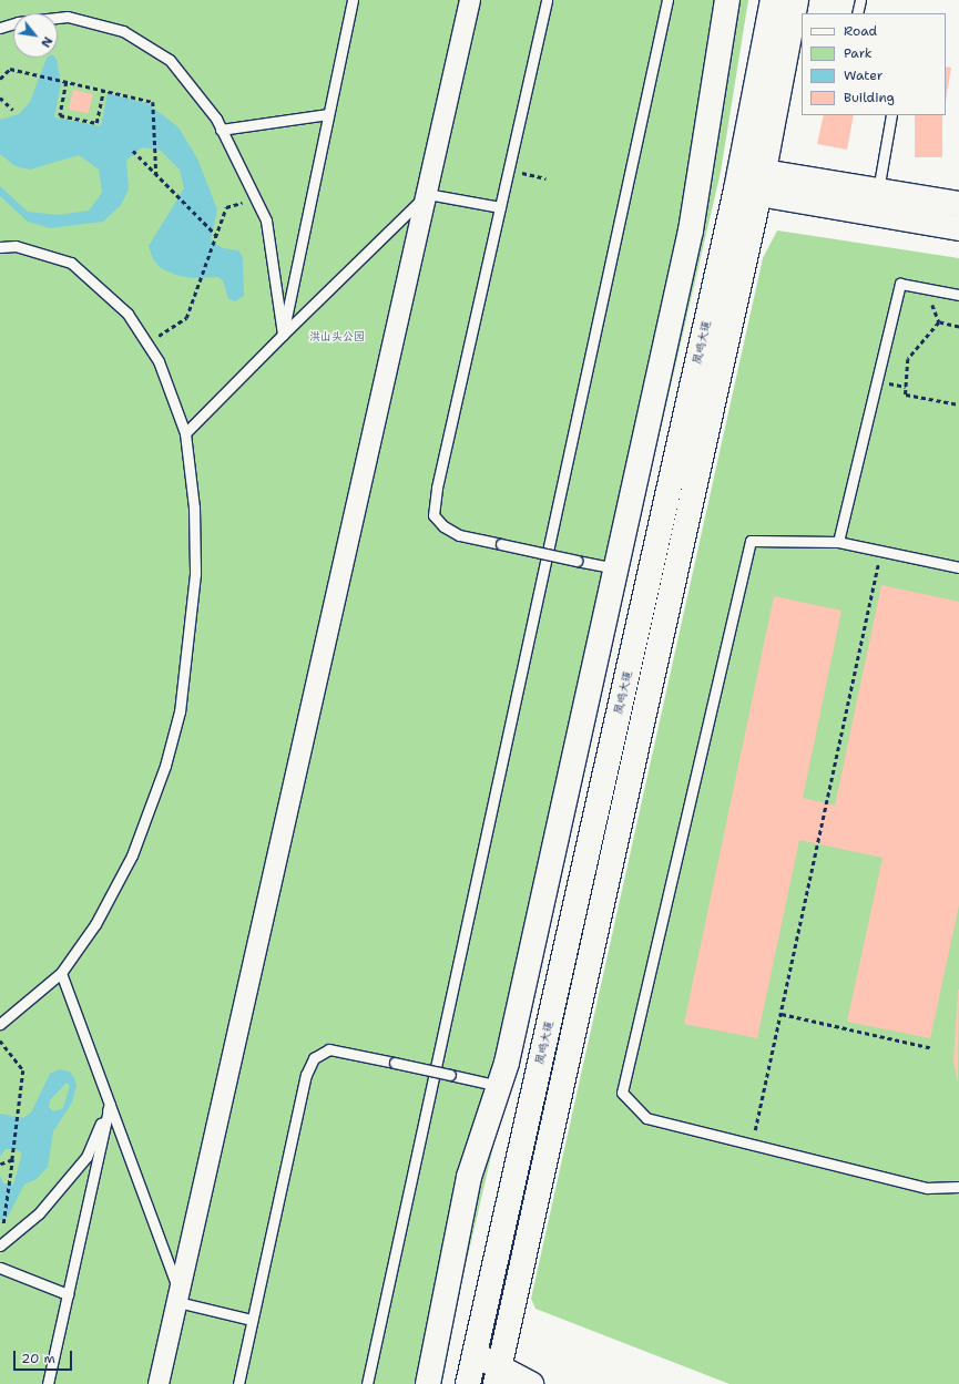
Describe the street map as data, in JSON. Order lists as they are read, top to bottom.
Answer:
{
  "streets": {
    "main road": ["凤鸣大道"]
  },
  "parks": ["洪山头公园"],
  "legend": [
    "Road",
    "Park",
    "Water",
    "Building"
  ],
  "scale_bar": "20 m",
  "north": "bottom right"
}
